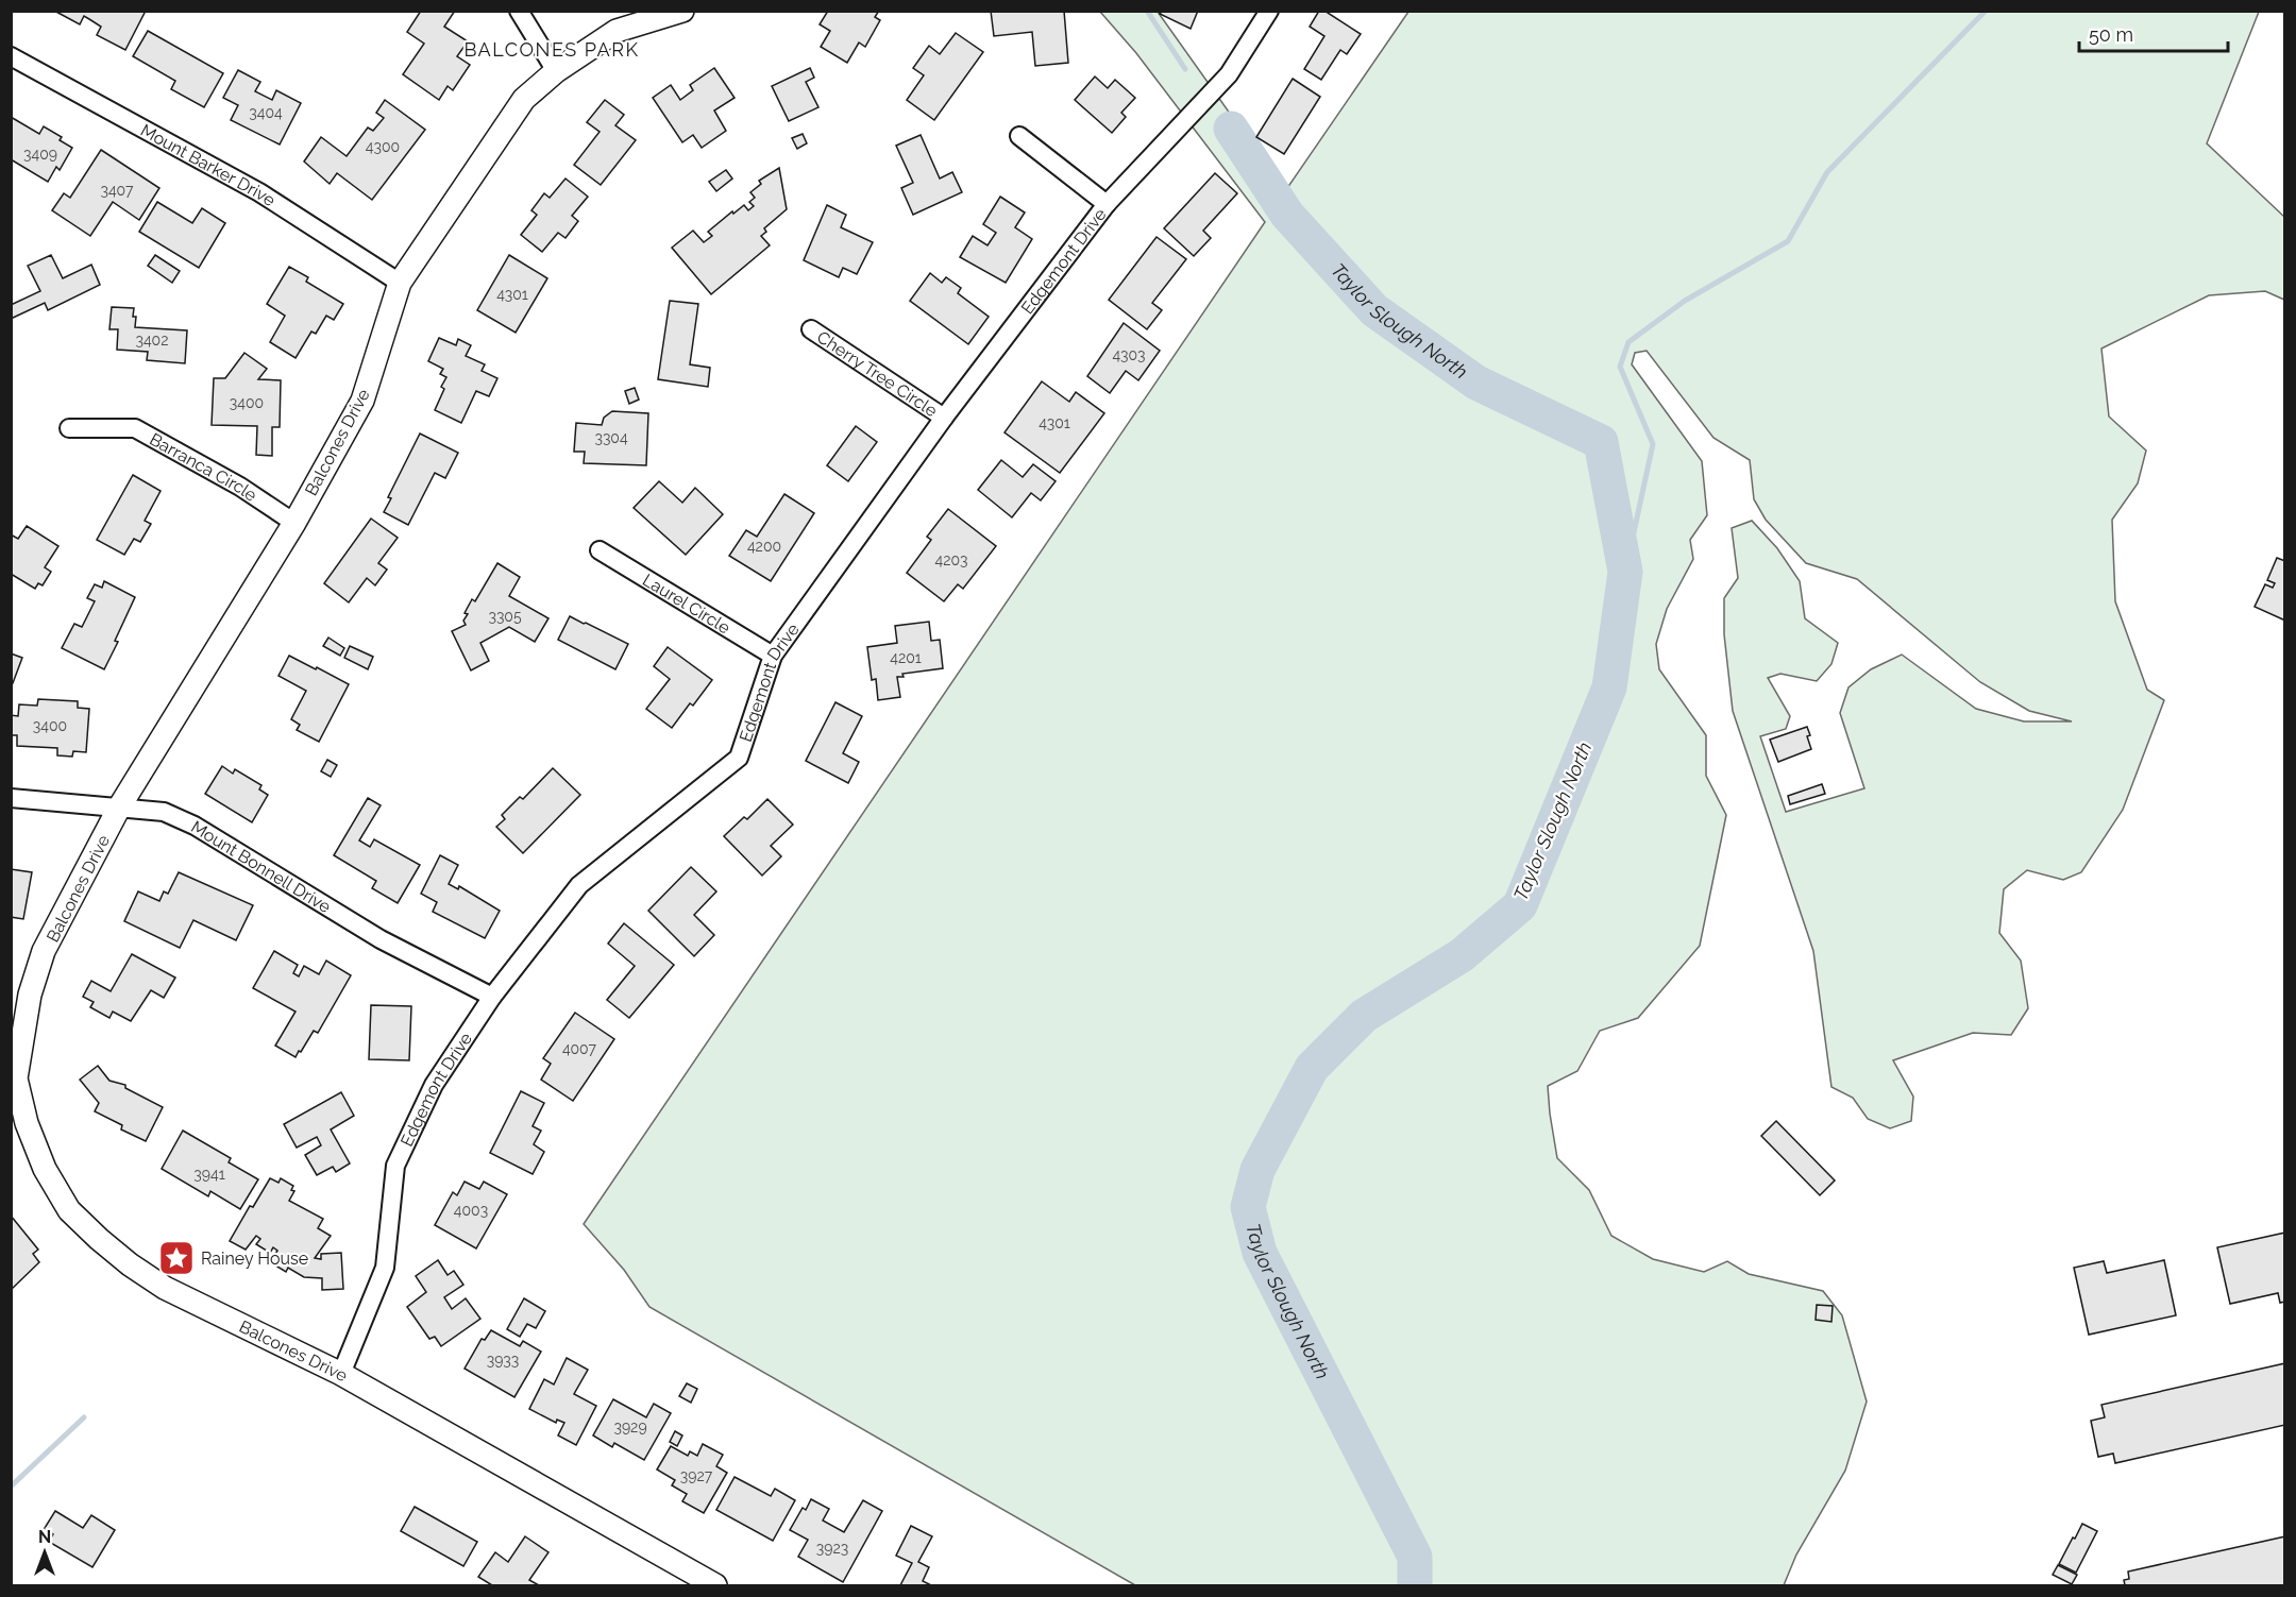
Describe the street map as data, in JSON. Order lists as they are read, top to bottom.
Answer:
{
  "streets": {
    "street": [
      "Mount Barker Drive",
      "Edgemont Drive",
      "Cherry Tree Circle",
      "Balcones Drive",
      "Barranca Circle",
      "Laurel Circle",
      "Mount Bonnell Drive"
    ]
  },
  "crossings": [
    ["Mount Barker Drive", "Balcones Drive"],
    ["Edgemont Drive", "Cherry Tree Circle"],
    ["Edgemont Drive", "Balcones Drive"],
    ["Edgemont Drive", "Laurel Circle"],
    ["Edgemont Drive", "Mount Bonnell Drive"],
    ["Balcones Drive", "Barranca Circle"],
    ["Balcones Drive", "Mount Bonnell Drive"]
  ],
  "districts": ["BALCONES PARK"],
  "water": ["Taylor Slough North"],
  "places": {
    "place": ["Rainey House"]
  },
  "house_numbers": [
    "3404",
    "4300",
    "3409",
    "3407",
    "4301",
    "3402",
    "4303",
    "3400",
    "4301",
    "3304",
    "4200",
    "4203",
    "3305",
    "4201",
    "3400",
    "4007",
    "3941",
    "4003",
    "3933",
    "3929",
    "3927",
    "3923"
  ],
  "scale_bar": "50 m",
  "north": "top"
}
